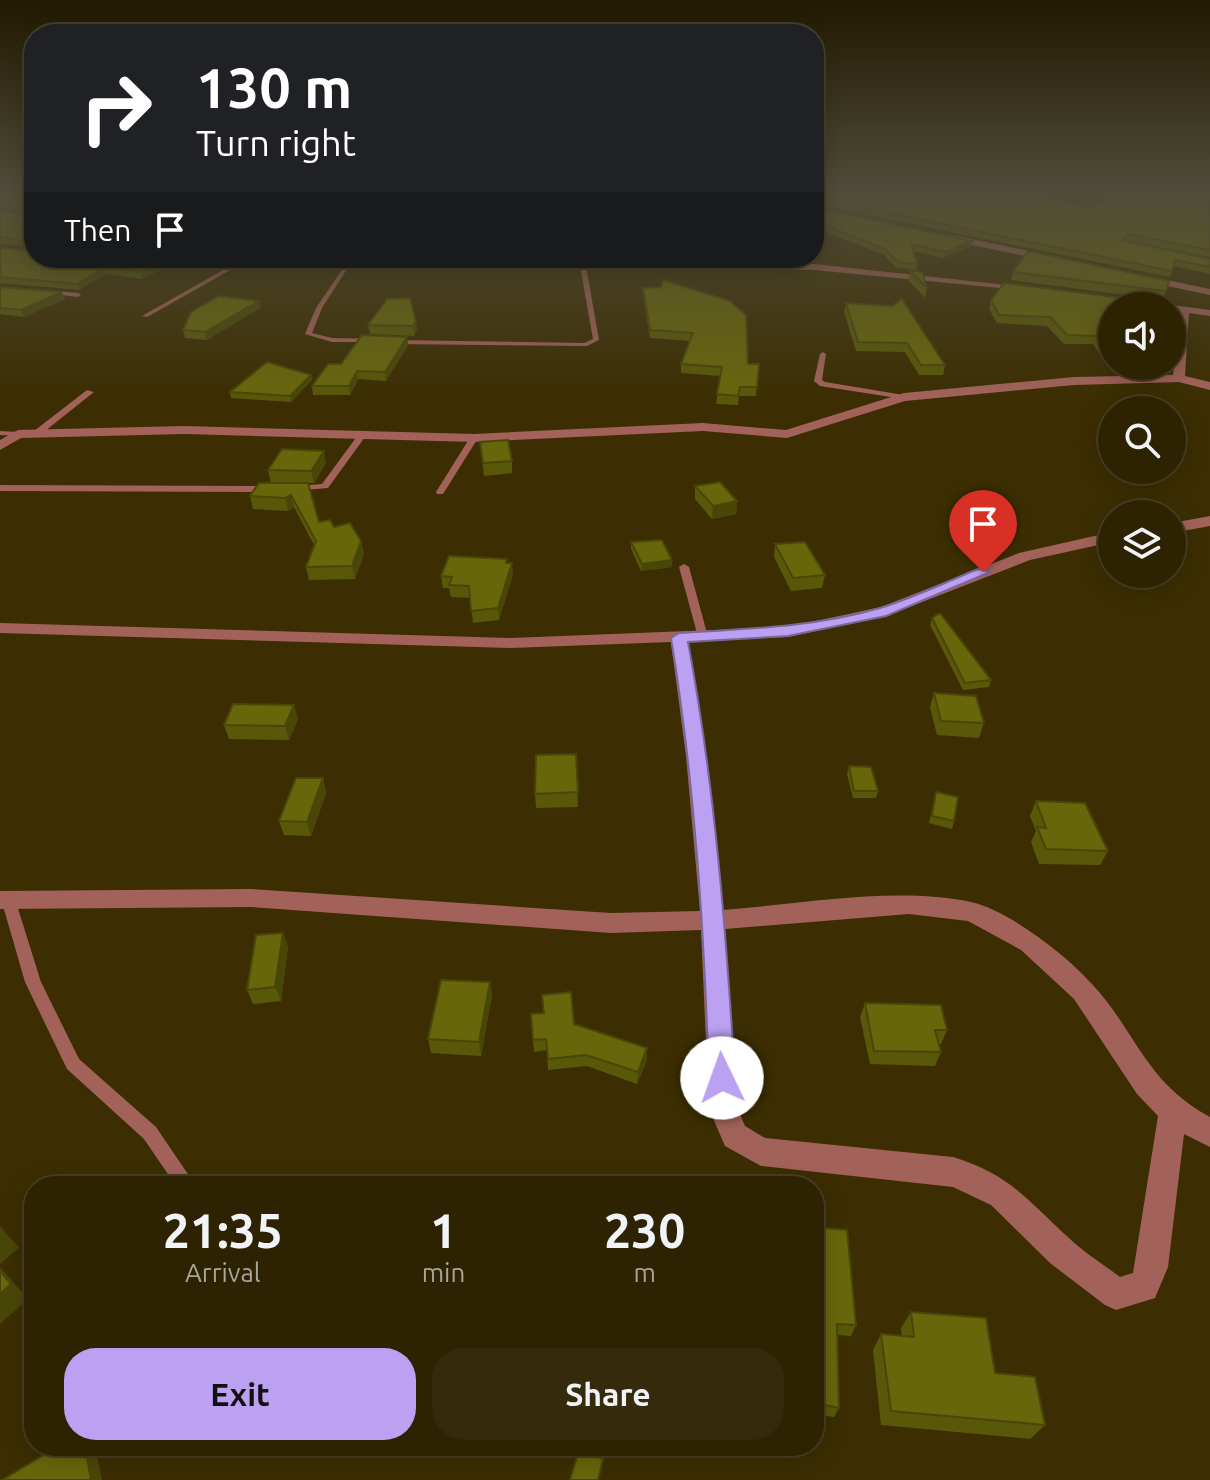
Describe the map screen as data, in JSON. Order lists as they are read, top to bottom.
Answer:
{
  "page": {
    "turn": ["130 m", "Turn right"],
    "then": "Then",
    "eta": [
      "21:35",
      "Arrival",
      "1",
      "min",
      "230",
      "m"
    ],
    "buttons": ["Exit", "Share"]
  }
}
